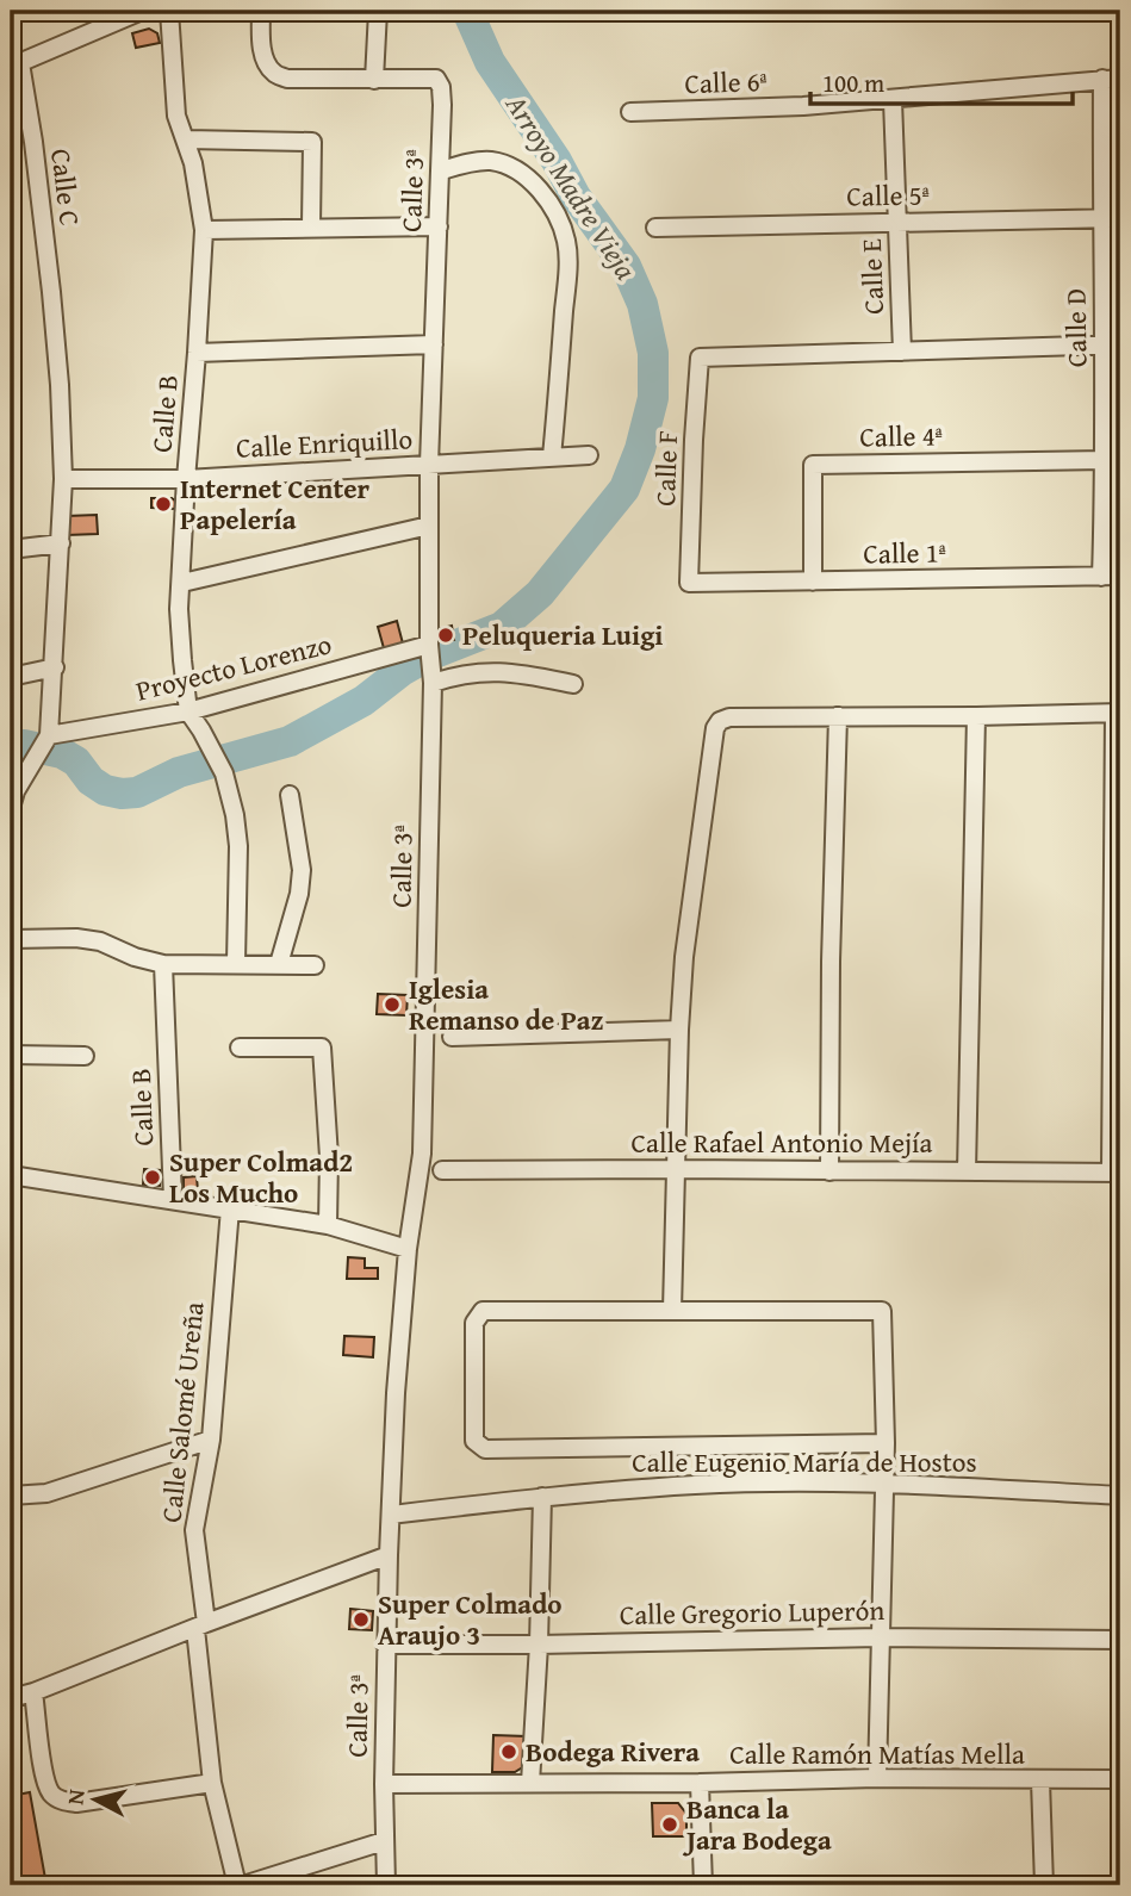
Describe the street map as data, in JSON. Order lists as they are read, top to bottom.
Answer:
{
  "streets": {
    "street": [
      "Calle 6ª",
      "Calle C",
      "Calle 3ª",
      "Calle 5ª",
      "Calle E",
      "Calle D",
      "Calle B",
      "Calle 4ª",
      "Calle Enriquillo",
      "Calle F",
      "Calle 1ª",
      "Proyecto Lorenzo",
      "Calle Rafael Antonio Mejía",
      "Calle Salomé Ureña",
      "Calle Eugenio María de Hostos",
      "Calle Gregorio Luperón",
      "Calle Ramón Matías Mella"
    ]
  },
  "crossings": [
    ["Calle 6ª", "Calle E"],
    ["Calle 6ª", "Calle D"],
    ["Calle C", "Calle Enriquillo"],
    ["Calle C", "Proyecto Lorenzo"],
    ["Calle 3ª", "Calle Enriquillo"],
    ["Calle 3ª", "Proyecto Lorenzo"],
    ["Calle 3ª", "Calle Eugenio María de Hostos"],
    ["Calle 3ª", "Calle Gregorio Luperón"],
    ["Calle 3ª", "Calle Ramón Matías Mella"],
    ["Calle 5ª", "Calle E"],
    ["Calle 5ª", "Calle D"],
    ["Calle E", "Calle F"],
    ["Calle D", "Calle 4ª"],
    ["Calle D", "Calle 1ª"],
    ["Calle B", "Calle Enriquillo"],
    ["Calle B", "Proyecto Lorenzo"],
    ["Calle 4ª", "Calle 1ª"],
    ["Calle F", "Calle 1ª"]
  ],
  "water": ["Arroyo Madre Vieja"],
  "places": [
    "Internet Center Papelería",
    "Peluqueria Luigi",
    "Iglesia Remanso de Paz",
    "Super Colmad2 Los Mucho",
    "Super Colmado Araujo 3",
    "Bodega Rivera",
    "Banca la Jara Bodega"
  ],
  "scale_bar": "100 m",
  "north": "left"
}
